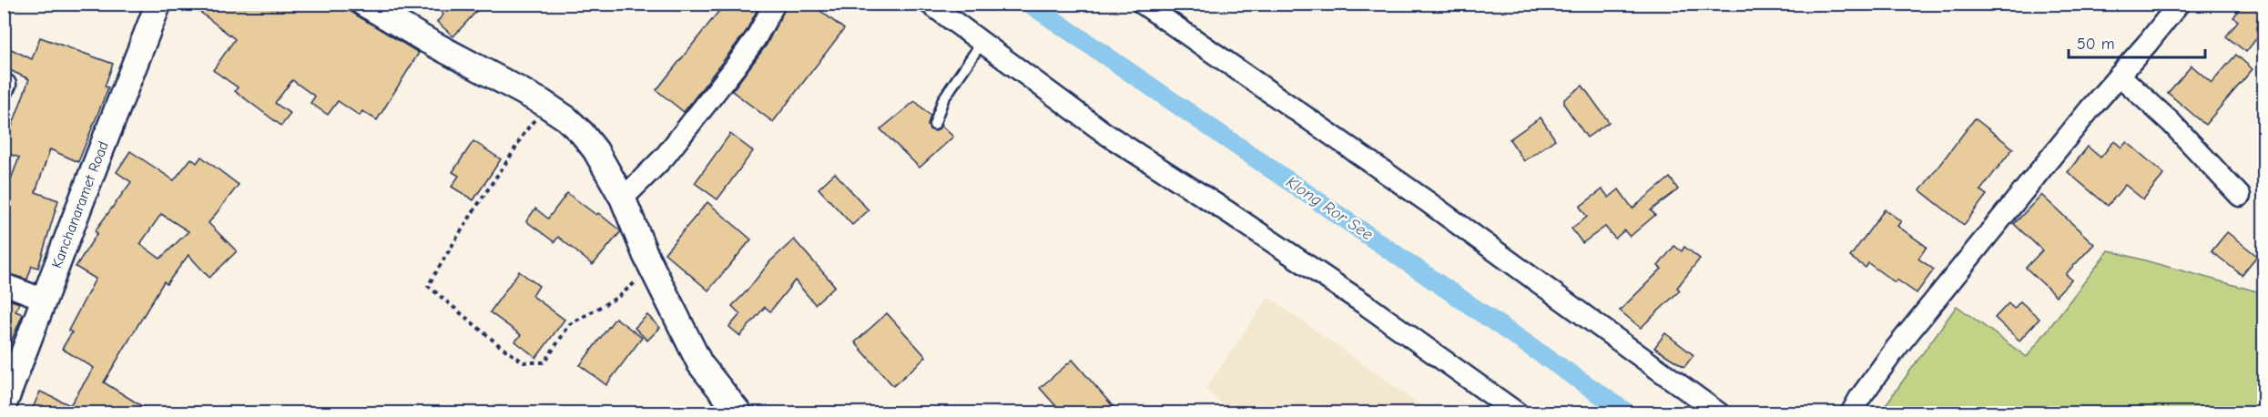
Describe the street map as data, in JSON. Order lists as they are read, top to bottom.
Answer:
{
  "streets": {
    "street": ["Kanchanaramet Road"]
  },
  "water": ["Klong Ror See"],
  "scale_bar": "50 m"
}
